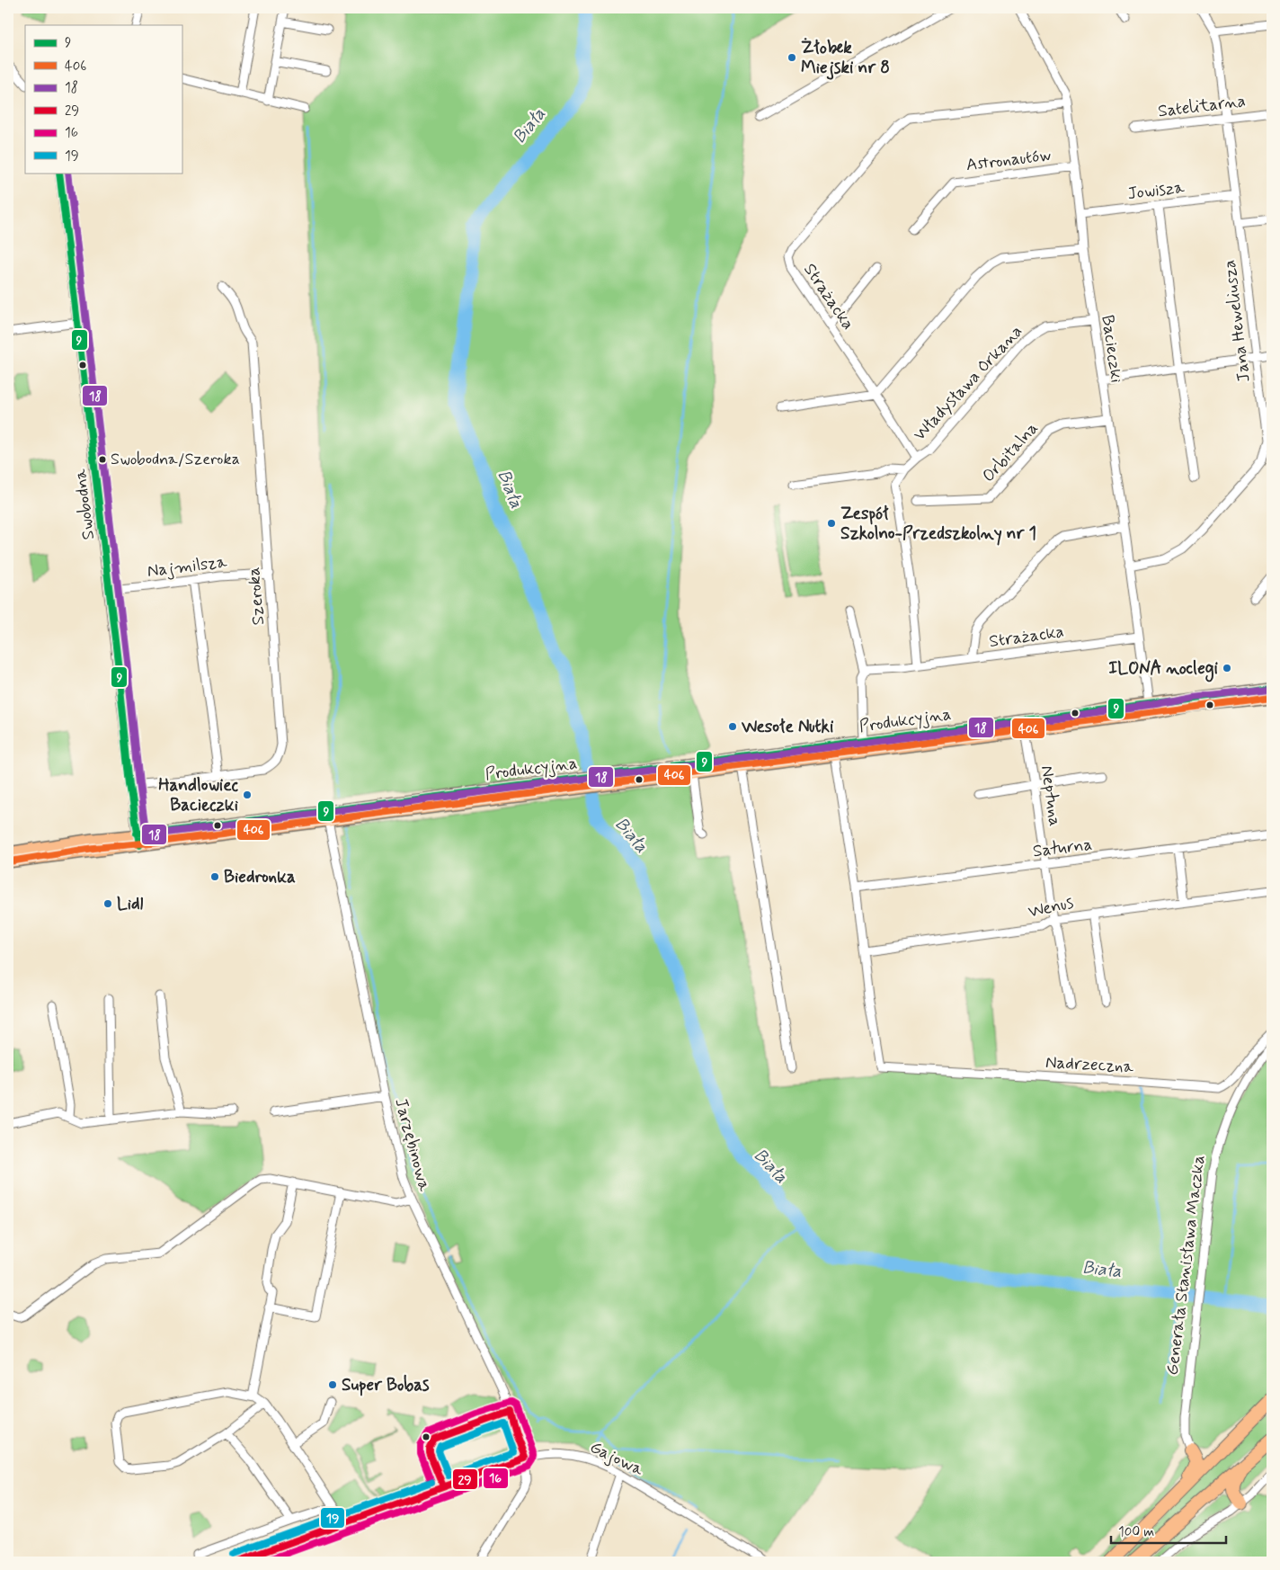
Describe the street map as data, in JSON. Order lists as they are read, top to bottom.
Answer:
{
  "streets": {
    "main road": ["Produkcyjna"],
    "street": [
      "Satelitarna",
      "Astronautów",
      "Jowisza",
      "Strażacka",
      "Jana Heweliusza",
      "Bacieczki",
      "Władysława Orkana",
      "Orbitalna",
      "Swobodna",
      "Najmilsza",
      "Szeroka",
      "Neptuna",
      "Saturna",
      "Wenus",
      "Nadrzeczna",
      "Jarzębinowa",
      "Generała Stanisława Maczka",
      "Gajowa"
    ]
  },
  "crossings": [
    ["Satelitarna", "Jana Heweliusza"],
    ["Astronautów", "Bacieczki"],
    ["Jowisza", "Jana Heweliusza"],
    ["Jowisza", "Bacieczki"],
    ["Strażacka", "Bacieczki"],
    ["Strażacka", "Władysława Orkana"],
    ["Jana Heweliusza", "Bacieczki"],
    ["Bacieczki", "Władysława Orkana"],
    ["Bacieczki", "Orbitalna"],
    ["Bacieczki", "Produkcyjna"],
    ["Swobodna", "Najmilsza"],
    ["Swobodna", "Szeroka"],
    ["Najmilsza", "Szeroka"],
    ["Produkcyjna", "Neptuna"],
    ["Produkcyjna", "Jarzębinowa"],
    ["Neptuna", "Saturna"],
    ["Neptuna", "Wenus"],
    ["Wenus", "Nadrzeczna"],
    ["Jarzębinowa", "Gajowa"]
  ],
  "water": ["Biała"],
  "places": [
    "Żłobek Miejski nr 8",
    "Swobodna/Szeroka",
    "Zespół Szkolno-Przedszkolny nr 1",
    "ILONA noclegi",
    "Wesołe Nutki",
    "Handlowiec Bacieczki",
    "Biedronka",
    "Lidl",
    "Super Bobas"
  ],
  "lines": [
    "transit line 9",
    "transit line 18",
    "transit line 406",
    "transit line 16",
    "transit line 29",
    "transit line 19"
  ],
  "legend": [
    "9",
    "406",
    "18",
    "29",
    "16",
    "19"
  ],
  "scale_bar": "100 m"
}
